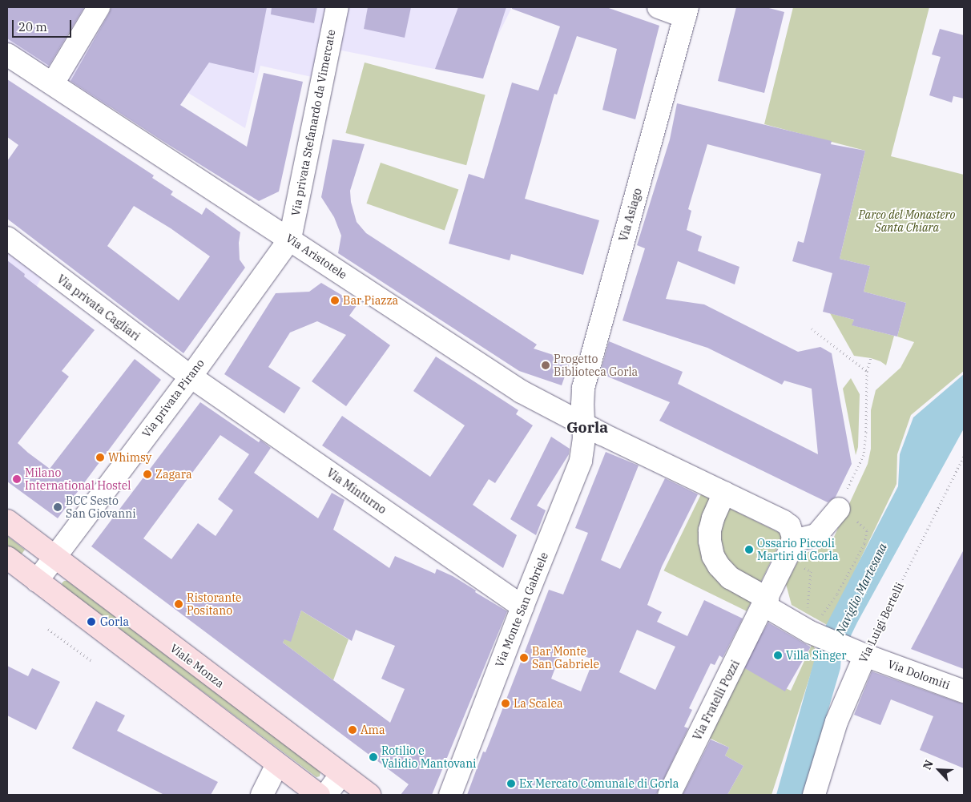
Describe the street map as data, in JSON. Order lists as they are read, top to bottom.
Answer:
{
  "streets": {
    "main road": ["Viale Monza"],
    "street": [
      "Via privata Stefanardo da Vimercate",
      "Via Asiago",
      "Via Aristotele",
      "Via privata Cagliari",
      "Via privata Pirano",
      "Via Minturno",
      "Via Monte San Gabriele",
      "Via Luigi Bertelli",
      "Via Dolomiti",
      "Via Fratelli Pozzi"
    ]
  },
  "crossings": [
    ["Via privata Stefanardo da Vimercate", "Via Aristotele"],
    ["Via privata Stefanardo da Vimercate", "Via privata Pirano"],
    ["Via Asiago", "Via Aristotele"],
    ["Via Asiago", "Via Monte San Gabriele"],
    ["Via Aristotele", "Via privata Pirano"],
    ["Via Aristotele", "Via Monte San Gabriele"],
    ["Via Aristotele", "Via Dolomiti"],
    ["Via Aristotele", "Via Fratelli Pozzi"],
    ["Via privata Cagliari", "Via privata Pirano"],
    ["Via privata Cagliari", "Via Minturno"],
    ["Via privata Pirano", "Via Minturno"],
    ["Via privata Pirano", "Viale Monza"],
    ["Via Minturno", "Via Monte San Gabriele"],
    ["Via Luigi Bertelli", "Via Dolomiti"],
    ["Via Dolomiti", "Via Fratelli Pozzi"]
  ],
  "districts": ["Gorla"],
  "water": ["Naviglio Martesana"],
  "parks": ["Parco del Monastero Santa Chiara"],
  "places": [
    "Bar Piazza",
    "Progetto Biblioteca Gorla",
    "Whimsy",
    "Zagara",
    "Milano International Hostel",
    "BCC Sesto San Giovanni",
    "Ossario Piccoli Martiri di Gorla",
    "Ristorante Positano",
    "Gorla",
    "Villa Singer",
    "Bar Monte San Gabriele",
    "La Scalea",
    "Ama",
    "Rotilio e Validio Mantovani",
    "Ex Mercato Comunale di Gorla"
  ],
  "scale_bar": "20 m",
  "north": "top left"
}
